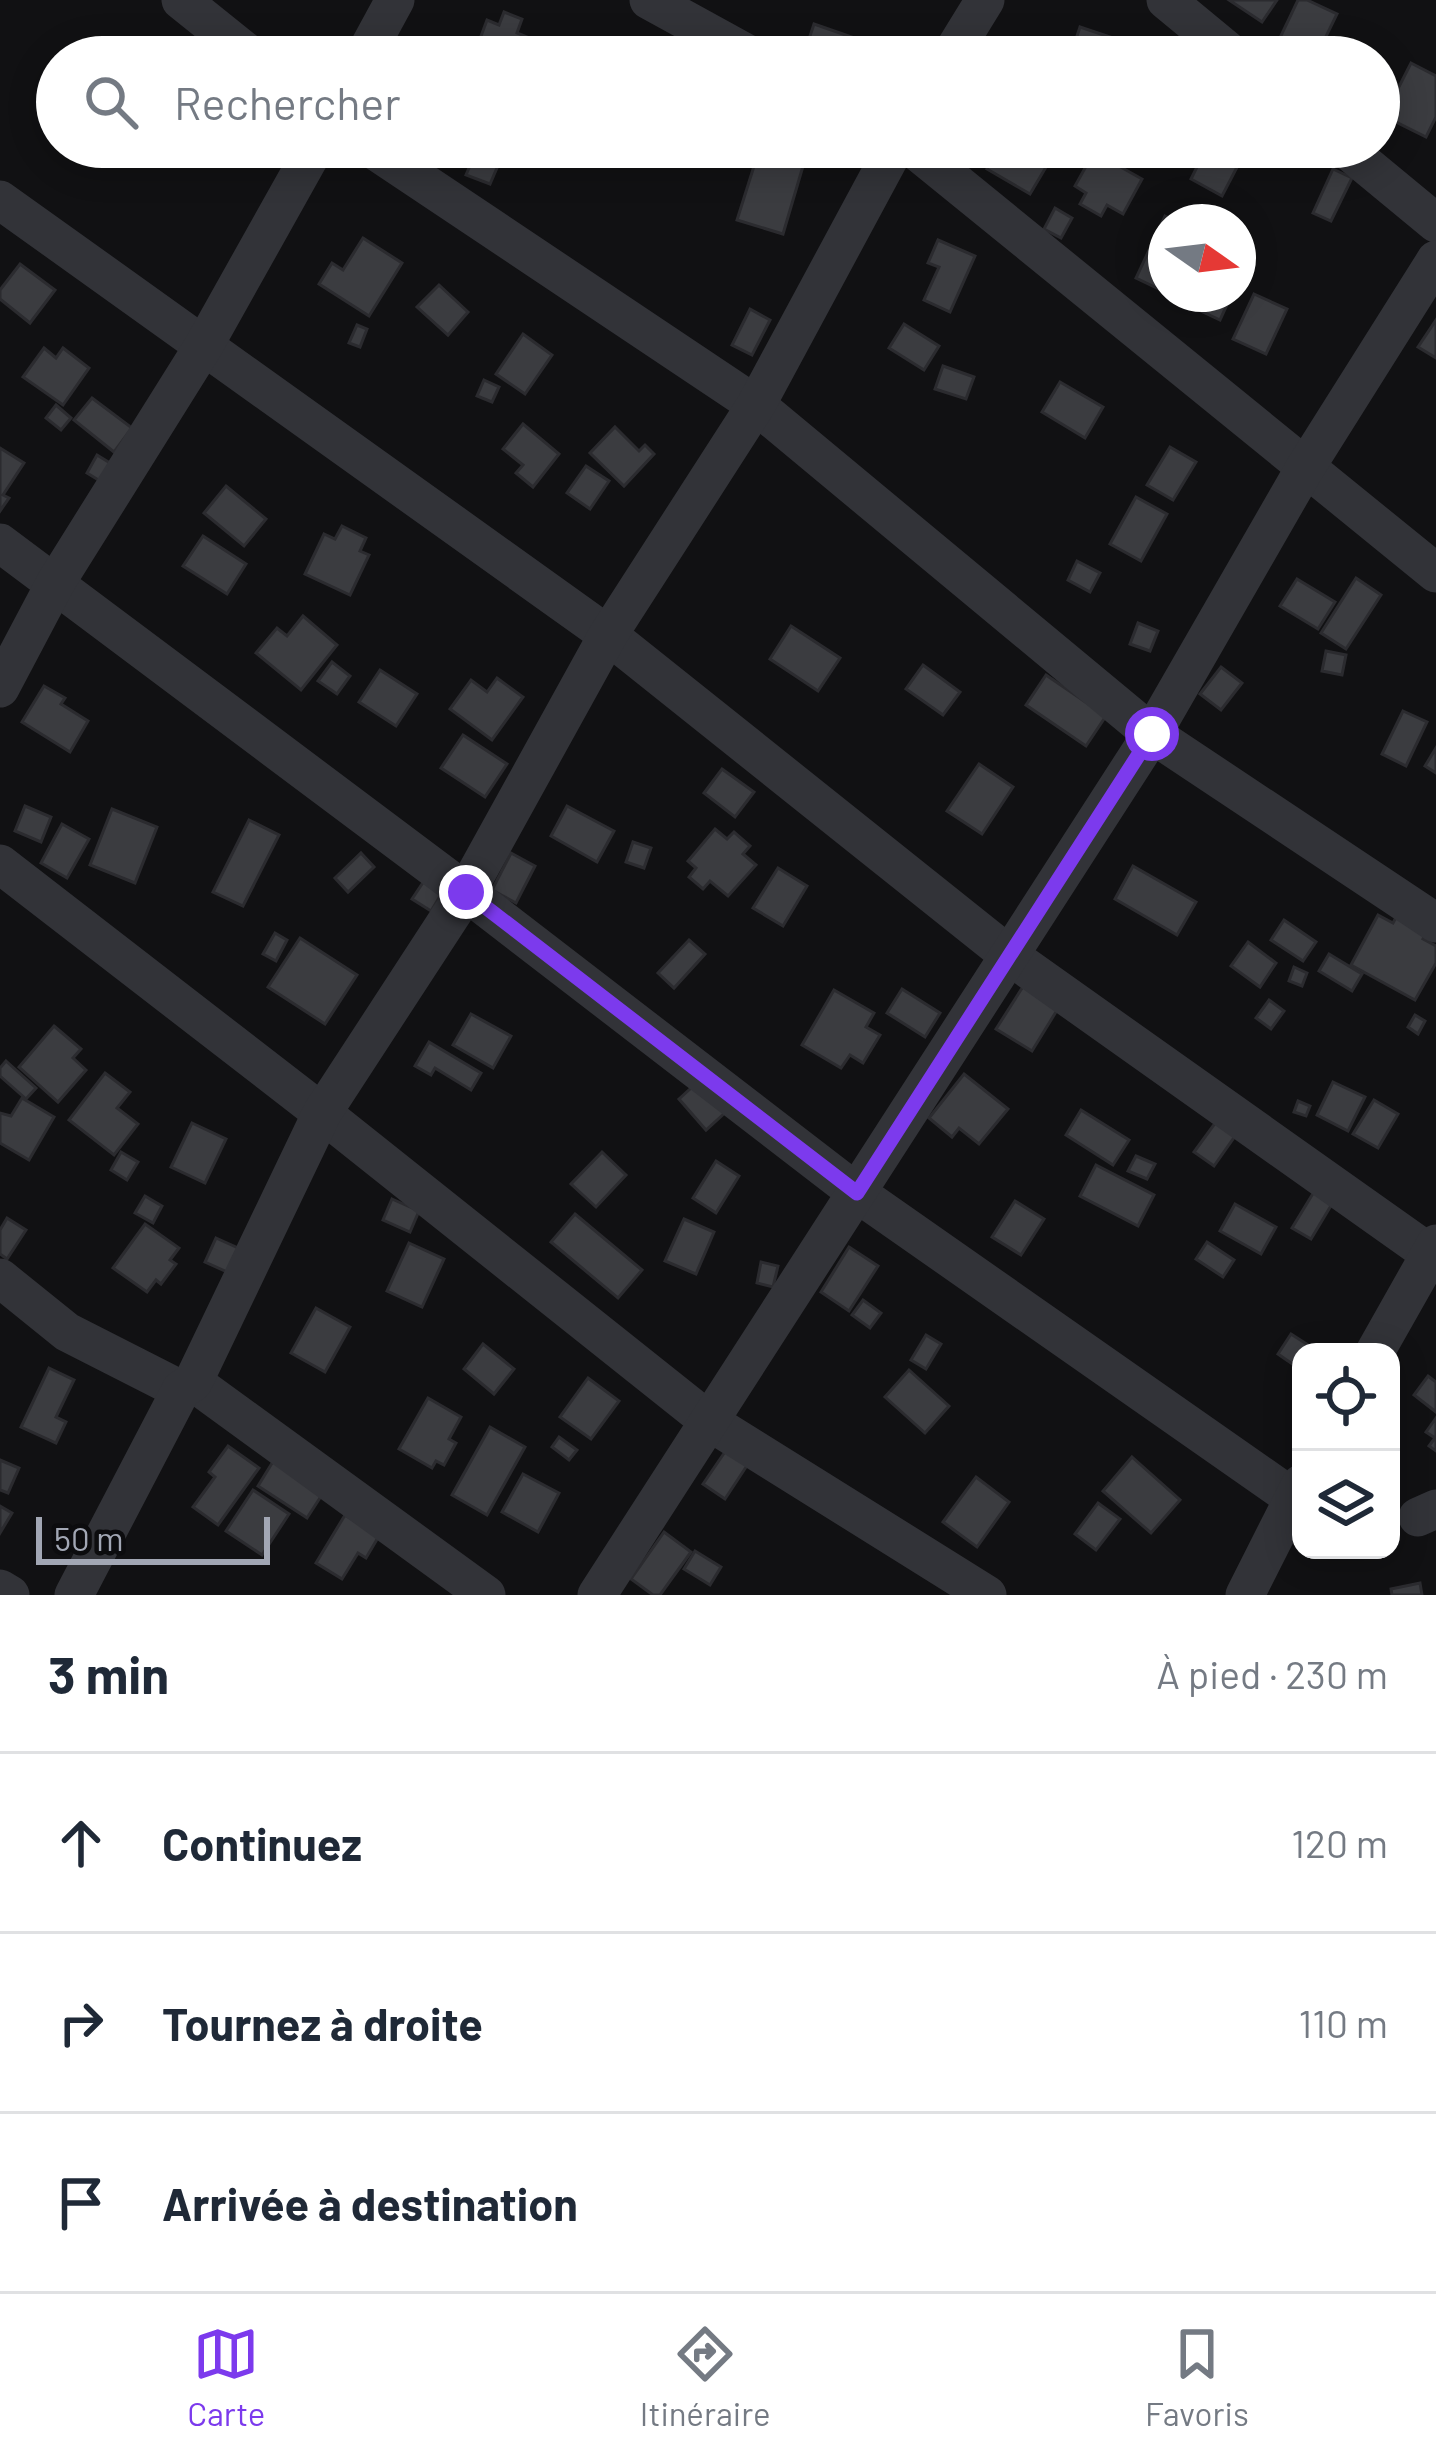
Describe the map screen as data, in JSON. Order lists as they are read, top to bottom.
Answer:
{
  "scale_bar": "50 m",
  "north": "right",
  "page": {
    "search": "Rechercher",
    "scale": "50 m",
    "heading": ["3 min", "À pied · 230 m"],
    "list": [
      ["Continuez", "120 m"],
      ["Tournez à droite", "110 m"],
      "Arrivée à destination"
    ],
    "nav": ["Carte", "Itinéraire", "Favoris"]
  }
}
